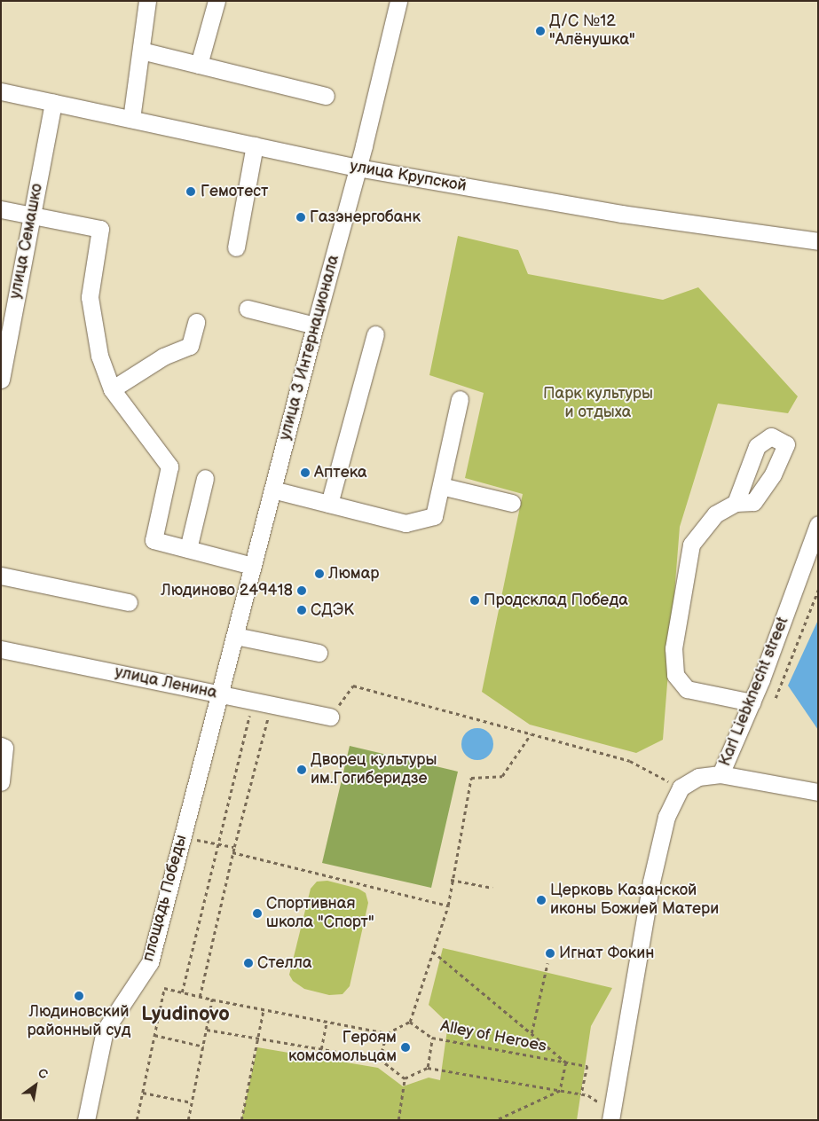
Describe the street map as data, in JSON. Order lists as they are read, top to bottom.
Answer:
{
  "streets": {
    "street": [
      "улица Крупской",
      "улица Семашко",
      "улица 3 Интернационала",
      "улица Ленина",
      "Karl Liebknecht street",
      "площадь Победы"
    ],
    "path": ["Alley of Heroes"]
  },
  "crossings": [
    ["улица Крупской", "улица Семашко"],
    ["улица Крупской", "улица 3 Интернационала"],
    ["улица 3 Интернационала", "улица Ленина"],
    ["улица 3 Интернационала", "площадь Победы"],
    ["улица Ленина", "площадь Победы"]
  ],
  "districts": ["Lyudinovo"],
  "parks": ["Парк культуры и отдыха"],
  "places": [
    "Д/С №12 \"Алёнушка\"",
    "Гемотест",
    "Газэнергобанк",
    "Аптека",
    "Люмар",
    "Людиново 249418",
    "Продсклад Победа",
    "СДЭК",
    "Дворец культуры им.Гогиберидзе",
    "Церковь Казанской иконы Божией Матери",
    "Спортивная школа \"Спорт\"",
    "Игнат Фокин",
    "Стелла",
    "Людиновский районный суд",
    "Героям комсомольцам"
  ],
  "north": "top right"
}
